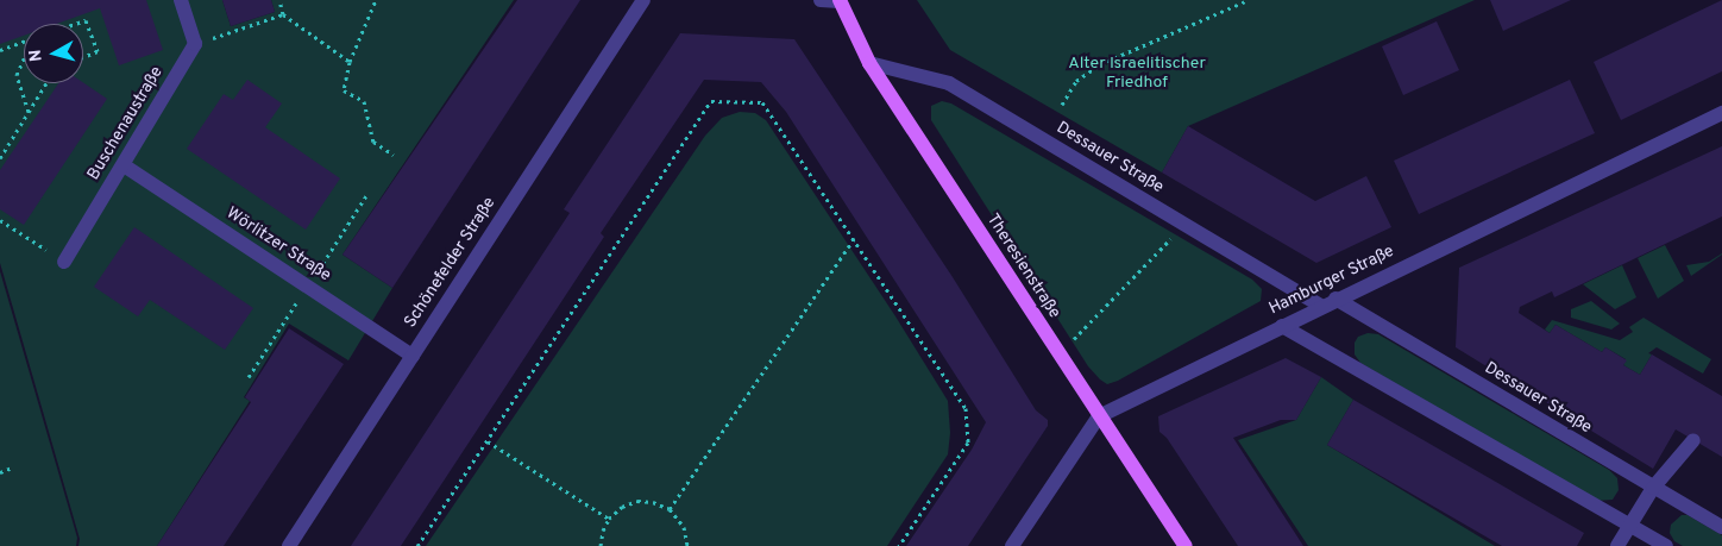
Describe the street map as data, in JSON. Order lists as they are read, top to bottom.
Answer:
{
  "streets": {
    "main road": ["Theresienstraße"],
    "street": [
      "Buschenaustraße",
      "Dessauer Straße",
      "Wörlitzer Straße",
      "Schönefelder Straße",
      "Hamburger Straße"
    ]
  },
  "crossings": [
    ["Buschenaustraße", "Wörlitzer Straße"],
    ["Dessauer Straße", "Theresienstraße"],
    ["Dessauer Straße", "Hamburger Straße"],
    ["Wörlitzer Straße", "Schönefelder Straße"],
    ["Theresienstraße", "Hamburger Straße"]
  ],
  "parks": ["Alter Israelitischer Friedhof"],
  "north": "left"
}
